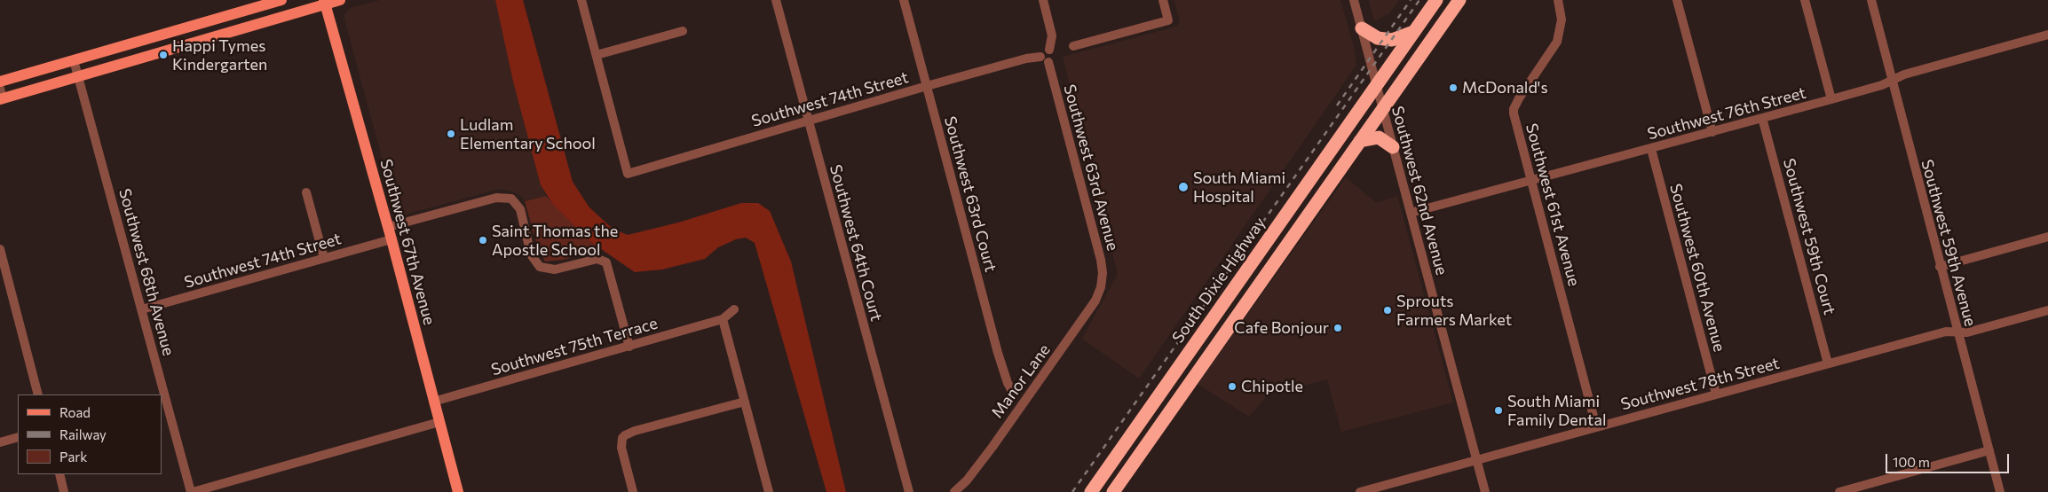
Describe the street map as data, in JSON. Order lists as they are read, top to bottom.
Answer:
{
  "streets": {
    "highway": ["South Dixie Highway"],
    "main road": ["Southwest 67th Avenue"],
    "street": [
      "Southwest 74th Street",
      "Southwest 76th Street",
      "Southwest 63rd Avenue",
      "Southwest 62nd Avenue",
      "Southwest 63rd Court",
      "Southwest 61st Avenue",
      "Southwest 59th Court",
      "Southwest 64th Court",
      "Southwest 59th Avenue",
      "Southwest 60th Avenue",
      "Southwest 68th Avenue",
      "Southwest 75th Terrace",
      "Manor Lane",
      "Southwest 78th Street"
    ]
  },
  "crossings": [
    ["Southwest 74th Street", "Southwest 63rd Avenue"],
    ["Southwest 74th Street", "Southwest 63rd Court"],
    ["Southwest 74th Street", "Southwest 67th Avenue"],
    ["Southwest 74th Street", "Southwest 64th Court"],
    ["Southwest 74th Street", "Southwest 68th Avenue"],
    ["Southwest 76th Street", "Southwest 62nd Avenue"],
    ["Southwest 76th Street", "Southwest 61st Avenue"],
    ["Southwest 76th Street", "Southwest 59th Court"],
    ["Southwest 76th Street", "Southwest 59th Avenue"],
    ["Southwest 76th Street", "Southwest 60th Avenue"],
    ["Southwest 63rd Avenue", "Manor Lane"],
    ["Southwest 62nd Avenue", "South Dixie Highway"],
    ["Southwest 62nd Avenue", "Southwest 78th Street"],
    ["Southwest 61st Avenue", "Southwest 78th Street"],
    ["Southwest 59th Court", "Southwest 78th Street"],
    ["Southwest 67th Avenue", "Southwest 75th Terrace"],
    ["Southwest 59th Avenue", "Southwest 78th Street"],
    ["Southwest 60th Avenue", "Southwest 78th Street"]
  ],
  "places": [
    "Happi Tymes Kindergarten",
    "McDonald's",
    "Ludlam Elementary School",
    "South Miami Hospital",
    "Saint Thomas the Apostle School",
    "Sprouts Farmers Market",
    "Cafe Bonjour",
    "Chipotle",
    "South Miami Family Dental"
  ],
  "legend": ["Road", "Railway", "Park"],
  "scale_bar": "100 m"
}
